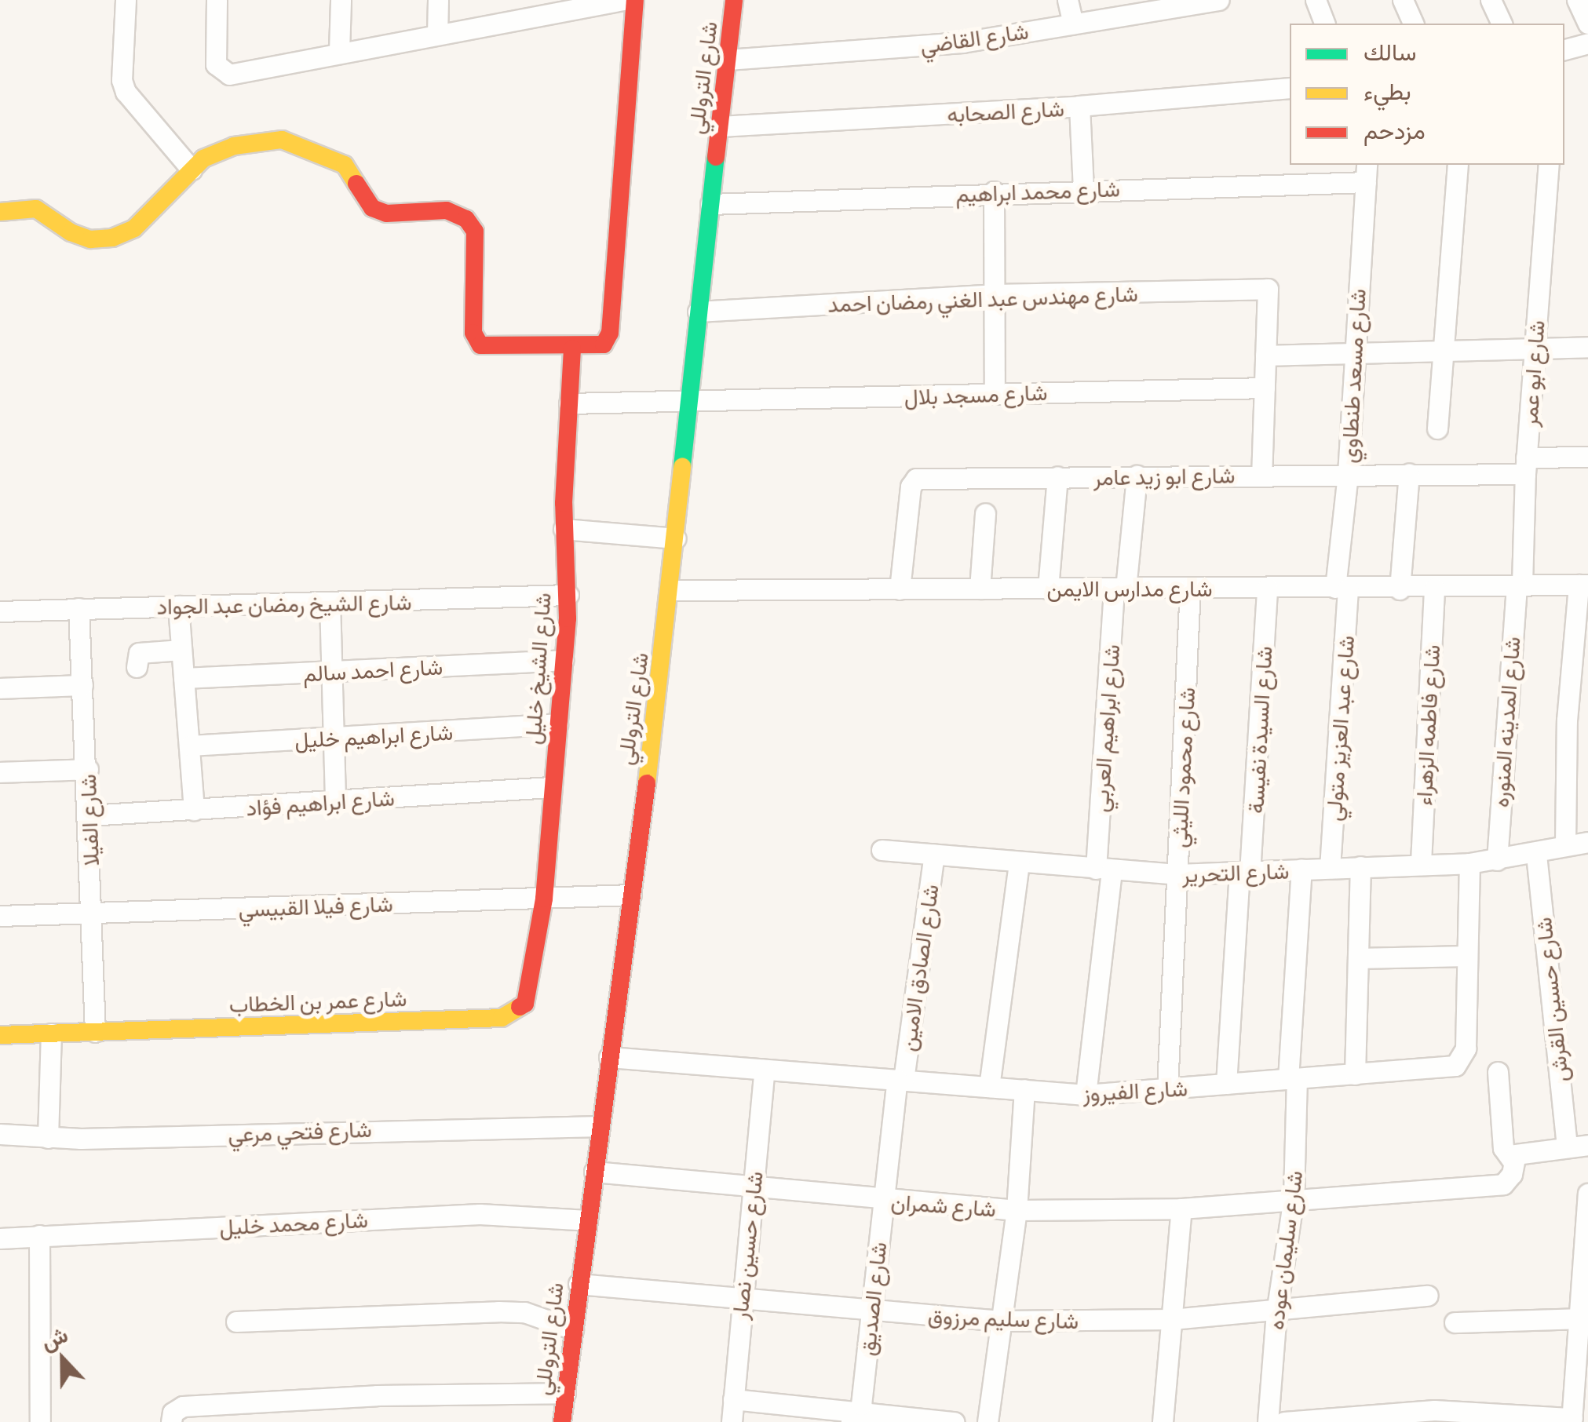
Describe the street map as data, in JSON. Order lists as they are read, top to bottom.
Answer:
{
  "streets": {
    "street": [
      "شارع القاضي",
      "شارع التروللي",
      "شارع الصحابه",
      "شارع محمد ابراهيم",
      "شارع مهندس عبد الغني رمضان احمد",
      "شارع ابو عمر",
      "شارع مسعد طنطاوي",
      "شارع مسجد بلال",
      "شارع ابو زيد عامر",
      "شارع مدارس الايمن",
      "شارع الشيخ رمضان عبد الجواد",
      "شارع الشيخ خليل",
      "شارع احمد سالم",
      "شارع المدينه المنوره",
      "شارع فاطمه الزهراء",
      "شارع ابراهيم العربي",
      "شارع عبد العزيز متولي",
      "شارع السيدة نفيسة",
      "شارع ابراهيم خليل",
      "شارع محمود الليثي",
      "شارع ابراهيم فؤاد",
      "شارع الفيلا",
      "شارع التحرير",
      "شارع فيلا القبيسي",
      "شارع الصادق الامين",
      "شارع حسين القرش",
      "شارع عمر بن الخطاب",
      "شارع الفيروز",
      "شارع فتحي مرعي",
      "شارع شمران",
      "شارع محمد خليل",
      "شارع حسين نصار",
      "شارع سليمان عوده",
      "شارع الصديق",
      "شارع سليم مرزوق"
    ]
  },
  "crossings": [
    ["شارع القاضي", "شارع التروللي"],
    ["شارع التروللي", "شارع الصحابه"],
    ["شارع التروللي", "شارع محمد ابراهيم"],
    ["شارع التروللي", "شارع مهندس عبد الغني رمضان احمد"],
    ["شارع التروللي", "شارع مسجد بلال"],
    ["شارع التروللي", "شارع مدارس الايمن"],
    ["شارع التروللي", "شارع فيلا القبيسي"],
    ["شارع التروللي", "شارع الفيروز"],
    ["شارع التروللي", "شارع فتحي مرعي"],
    ["شارع التروللي", "شارع شمران"],
    ["شارع التروللي", "شارع محمد خليل"],
    ["شارع التروللي", "شارع سليم مرزوق"],
    ["شارع محمد ابراهيم", "شارع مسعد طنطاوي"],
    ["شارع ابو عمر", "شارع ابو زيد عامر"],
    ["شارع ابو عمر", "شارع مدارس الايمن"],
    ["شارع ابو عمر", "شارع المدينه المنوره"],
    ["شارع مسعد طنطاوي", "شارع ابو زيد عامر"],
    ["شارع مسعد طنطاوي", "شارع مدارس الايمن"],
    ["شارع مسعد طنطاوي", "شارع عبد العزيز متولي"],
    ["شارع مسجد بلال", "شارع الشيخ خليل"],
    ["شارع ابو زيد عامر", "شارع مدارس الايمن"],
    ["شارع ابو زيد عامر", "شارع ابراهيم العربي"],
    ["شارع مدارس الايمن", "شارع المدينه المنوره"],
    ["شارع مدارس الايمن", "شارع فاطمه الزهراء"],
    ["شارع مدارس الايمن", "شارع ابراهيم العربي"],
    ["شارع مدارس الايمن", "شارع عبد العزيز متولي"],
    ["شارع مدارس الايمن", "شارع السيدة نفيسة"],
    ["شارع مدارس الايمن", "شارع محمود الليثي"],
    ["شارع الشيخ رمضان عبد الجواد", "شارع الشيخ خليل"],
    ["شارع الشيخ رمضان عبد الجواد", "شارع الفيلا"],
    ["شارع الشيخ خليل", "شارع احمد سالم"],
    ["شارع الشيخ خليل", "شارع ابراهيم خليل"],
    ["شارع الشيخ خليل", "شارع ابراهيم فؤاد"],
    ["شارع الشيخ خليل", "شارع فيلا القبيسي"],
    ["شارع الشيخ خليل", "شارع عمر بن الخطاب"],
    ["شارع المدينه المنوره", "شارع التحرير"],
    ["شارع فاطمه الزهراء", "شارع التحرير"],
    ["شارع ابراهيم العربي", "شارع التحرير"],
    ["شارع ابراهيم العربي", "شارع الفيروز"],
    ["شارع عبد العزيز متولي", "شارع التحرير"],
    ["شارع السيدة نفيسة", "شارع التحرير"],
    ["شارع السيدة نفيسة", "شارع الفيروز"],
    ["شارع محمود الليثي", "شارع التحرير"],
    ["شارع محمود الليثي", "شارع الفيروز"],
    ["شارع ابراهيم فؤاد", "شارع الفيلا"],
    ["شارع الفيلا", "شارع فيلا القبيسي"],
    ["شارع الفيلا", "شارع عمر بن الخطاب"],
    ["شارع التحرير", "شارع الصادق الامين"],
    ["شارع التحرير", "شارع حسين القرش"],
    ["شارع التحرير", "شارع الفيروز"],
    ["شارع التحرير", "شارع سليمان عوده"],
    ["شارع فيلا القبيسي", "شارع عمر بن الخطاب"],
    ["شارع الصادق الامين", "شارع الفيروز"],
    ["شارع الصادق الامين", "شارع الصديق"],
    ["شارع الفيروز", "شارع حسين نصار"],
    ["شارع الفيروز", "شارع سليمان عوده"],
    ["شارع الفيروز", "شارع الصديق"],
    ["شارع شمران", "شارع حسين نصار"],
    ["شارع شمران", "شارع سليمان عوده"],
    ["شارع شمران", "شارع الصديق"],
    ["شارع حسين نصار", "شارع سليم مرزوق"],
    ["شارع سليمان عوده", "شارع سليم مرزوق"],
    ["شارع الصديق", "شارع سليم مرزوق"]
  ],
  "legend": ["سالك", "بطيء", "مزدحم"],
  "north": "top"
}
